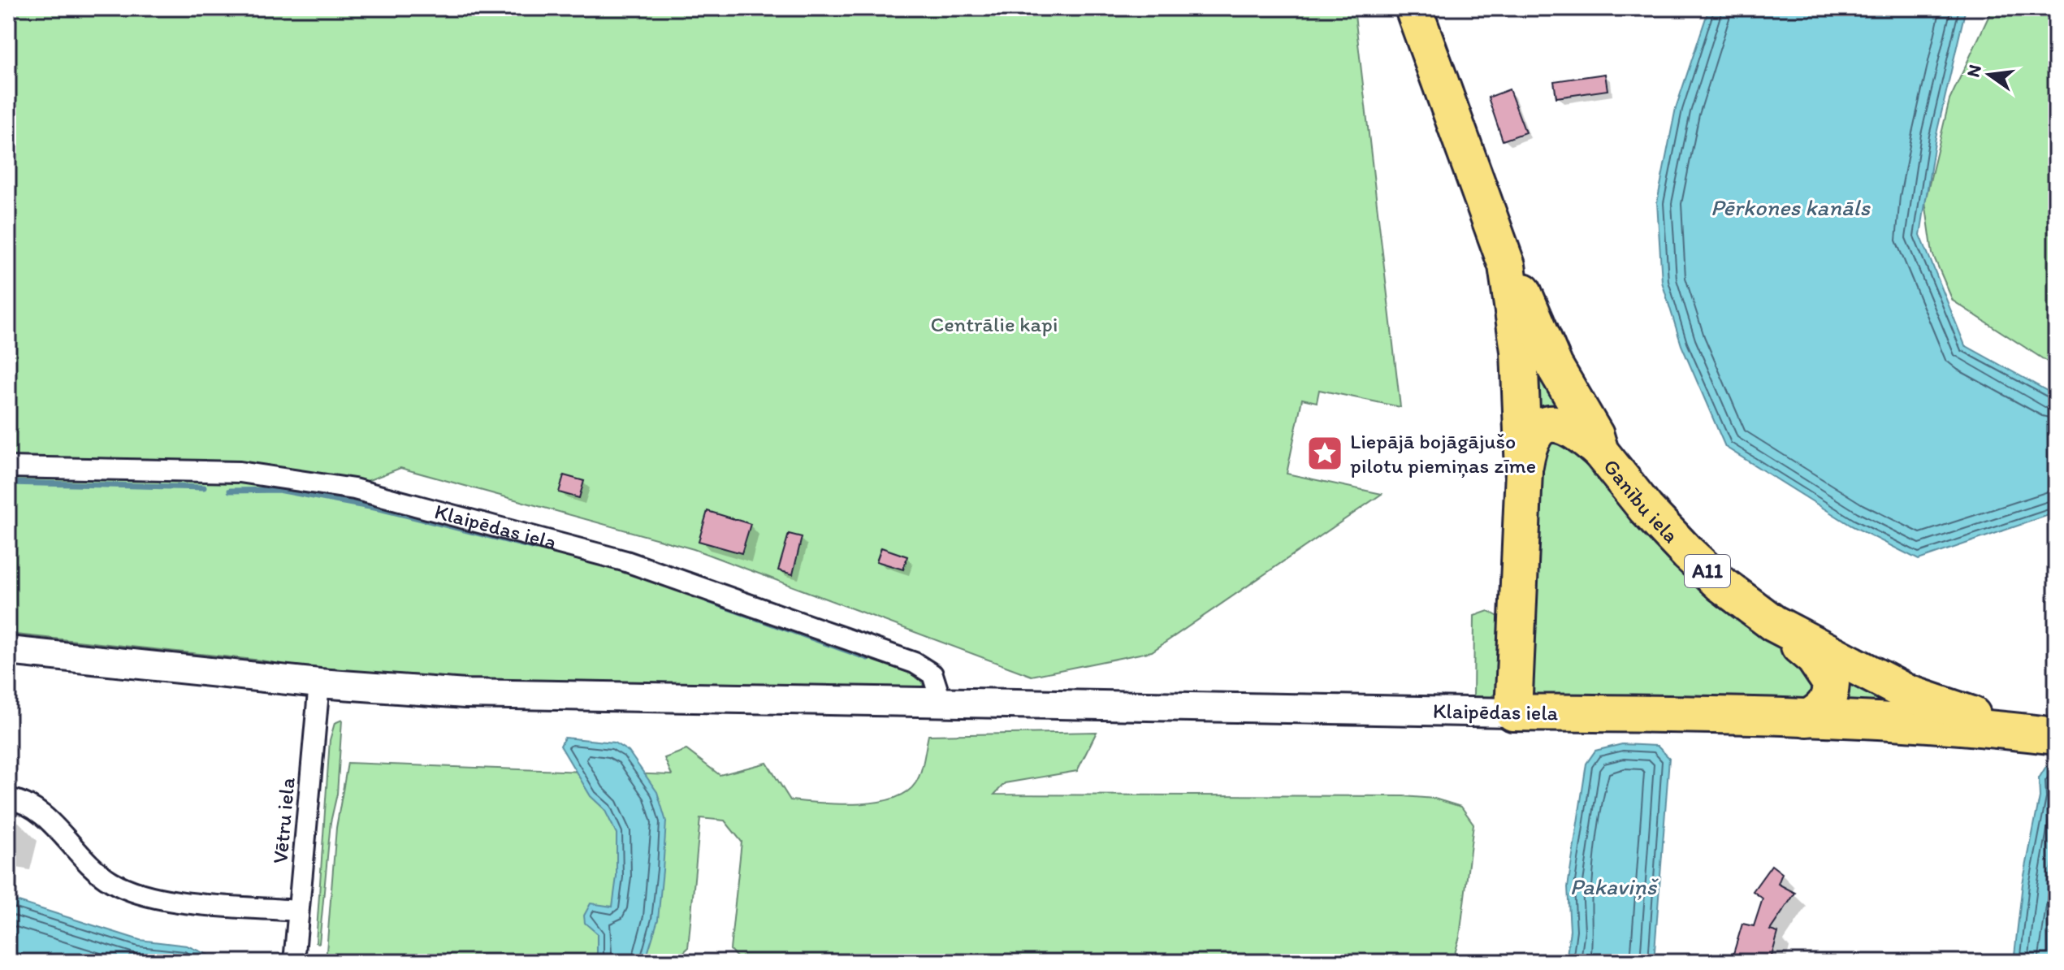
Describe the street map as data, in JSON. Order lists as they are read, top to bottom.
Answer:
{
  "streets": {
    "highway": ["Ganību iela", "Klaipēdas iela", "A11"],
    "street": ["Vētru iela"]
  },
  "crossings": [
    ["Ganību iela", "Klaipēdas iela"],
    ["Klaipēdas iela", "Vētru iela"]
  ],
  "water": ["Pērkones kanāls", "Pakaviņš"],
  "parks": ["Centrālie kapi"],
  "places": {
    "place": ["Liepājā bojāgājušo pilotu piemiņas zīme"]
  },
  "north": "left"
}
